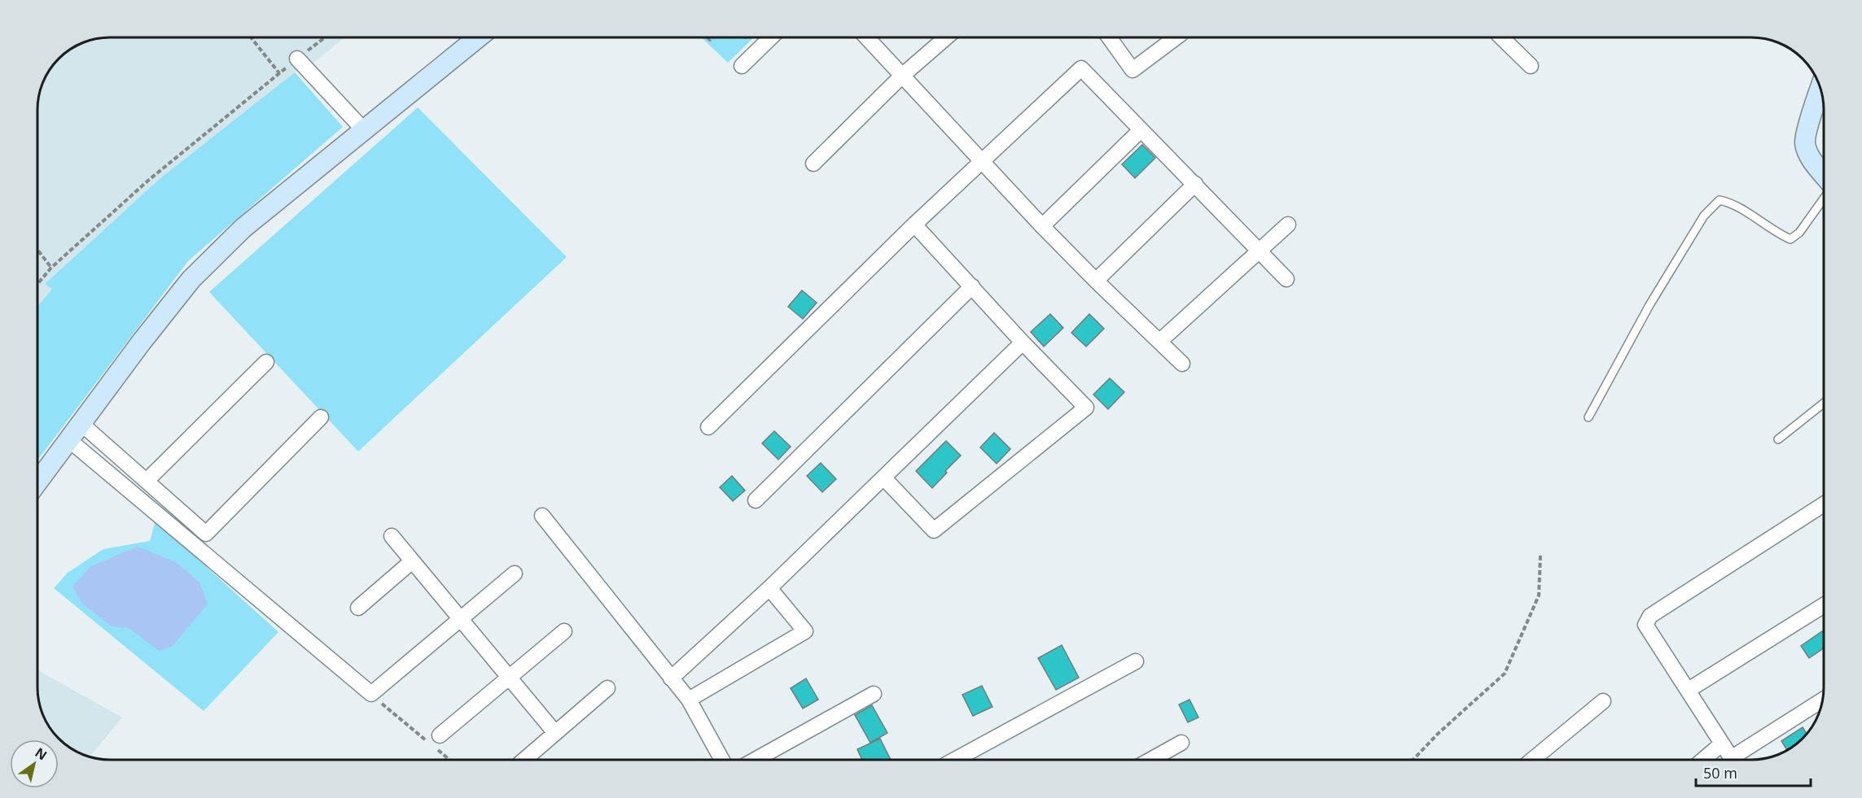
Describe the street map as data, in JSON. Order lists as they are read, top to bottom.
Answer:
{
  "scale_bar": "50 m",
  "north": "top right"
}
